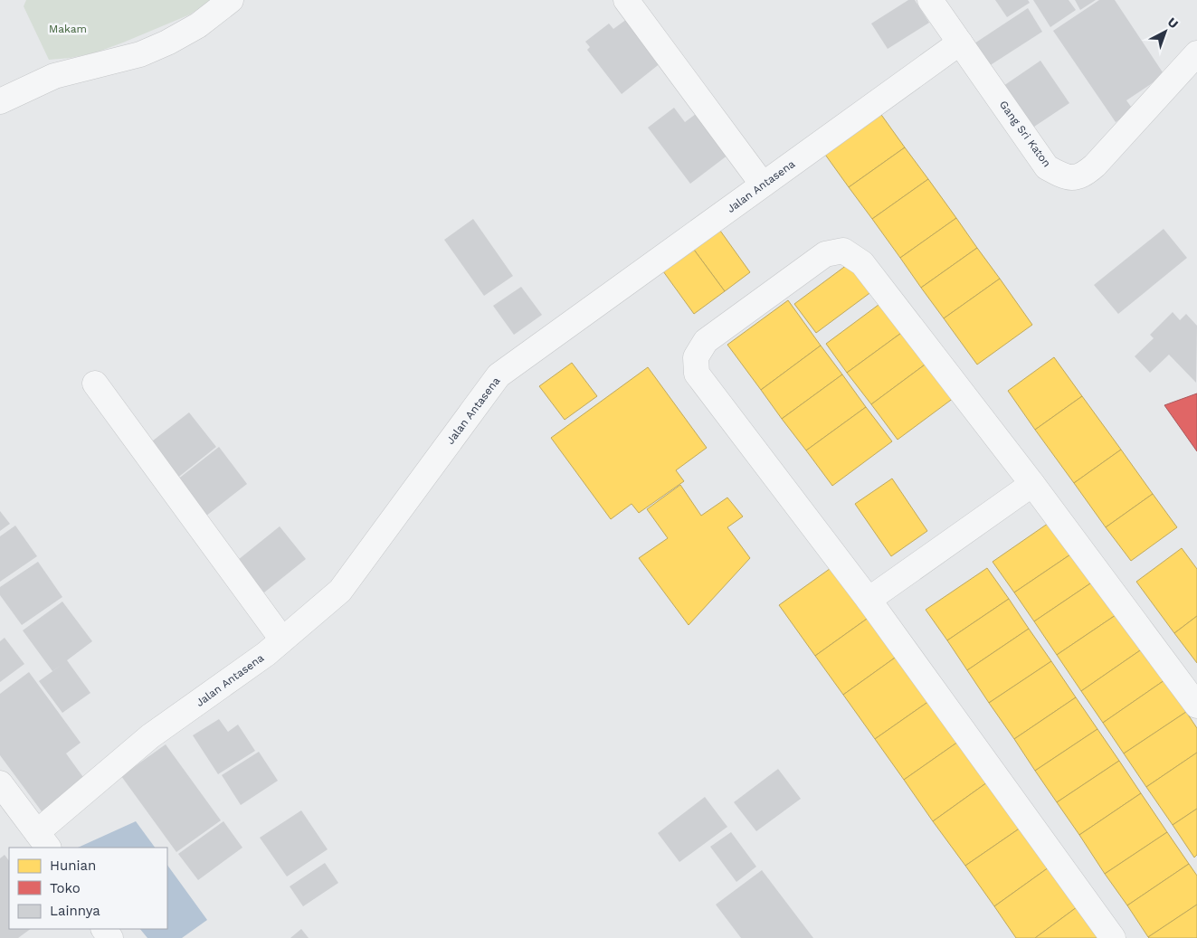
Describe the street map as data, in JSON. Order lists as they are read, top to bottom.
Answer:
{
  "streets": {
    "street": ["Gang Sri Katon", "Jalan Antasena"]
  },
  "crossings": [
    ["Gang Sri Katon", "Jalan Antasena"]
  ],
  "parks": ["Makam"],
  "legend": ["Hunian", "Toko", "Lainnya"],
  "north": "top right"
}
